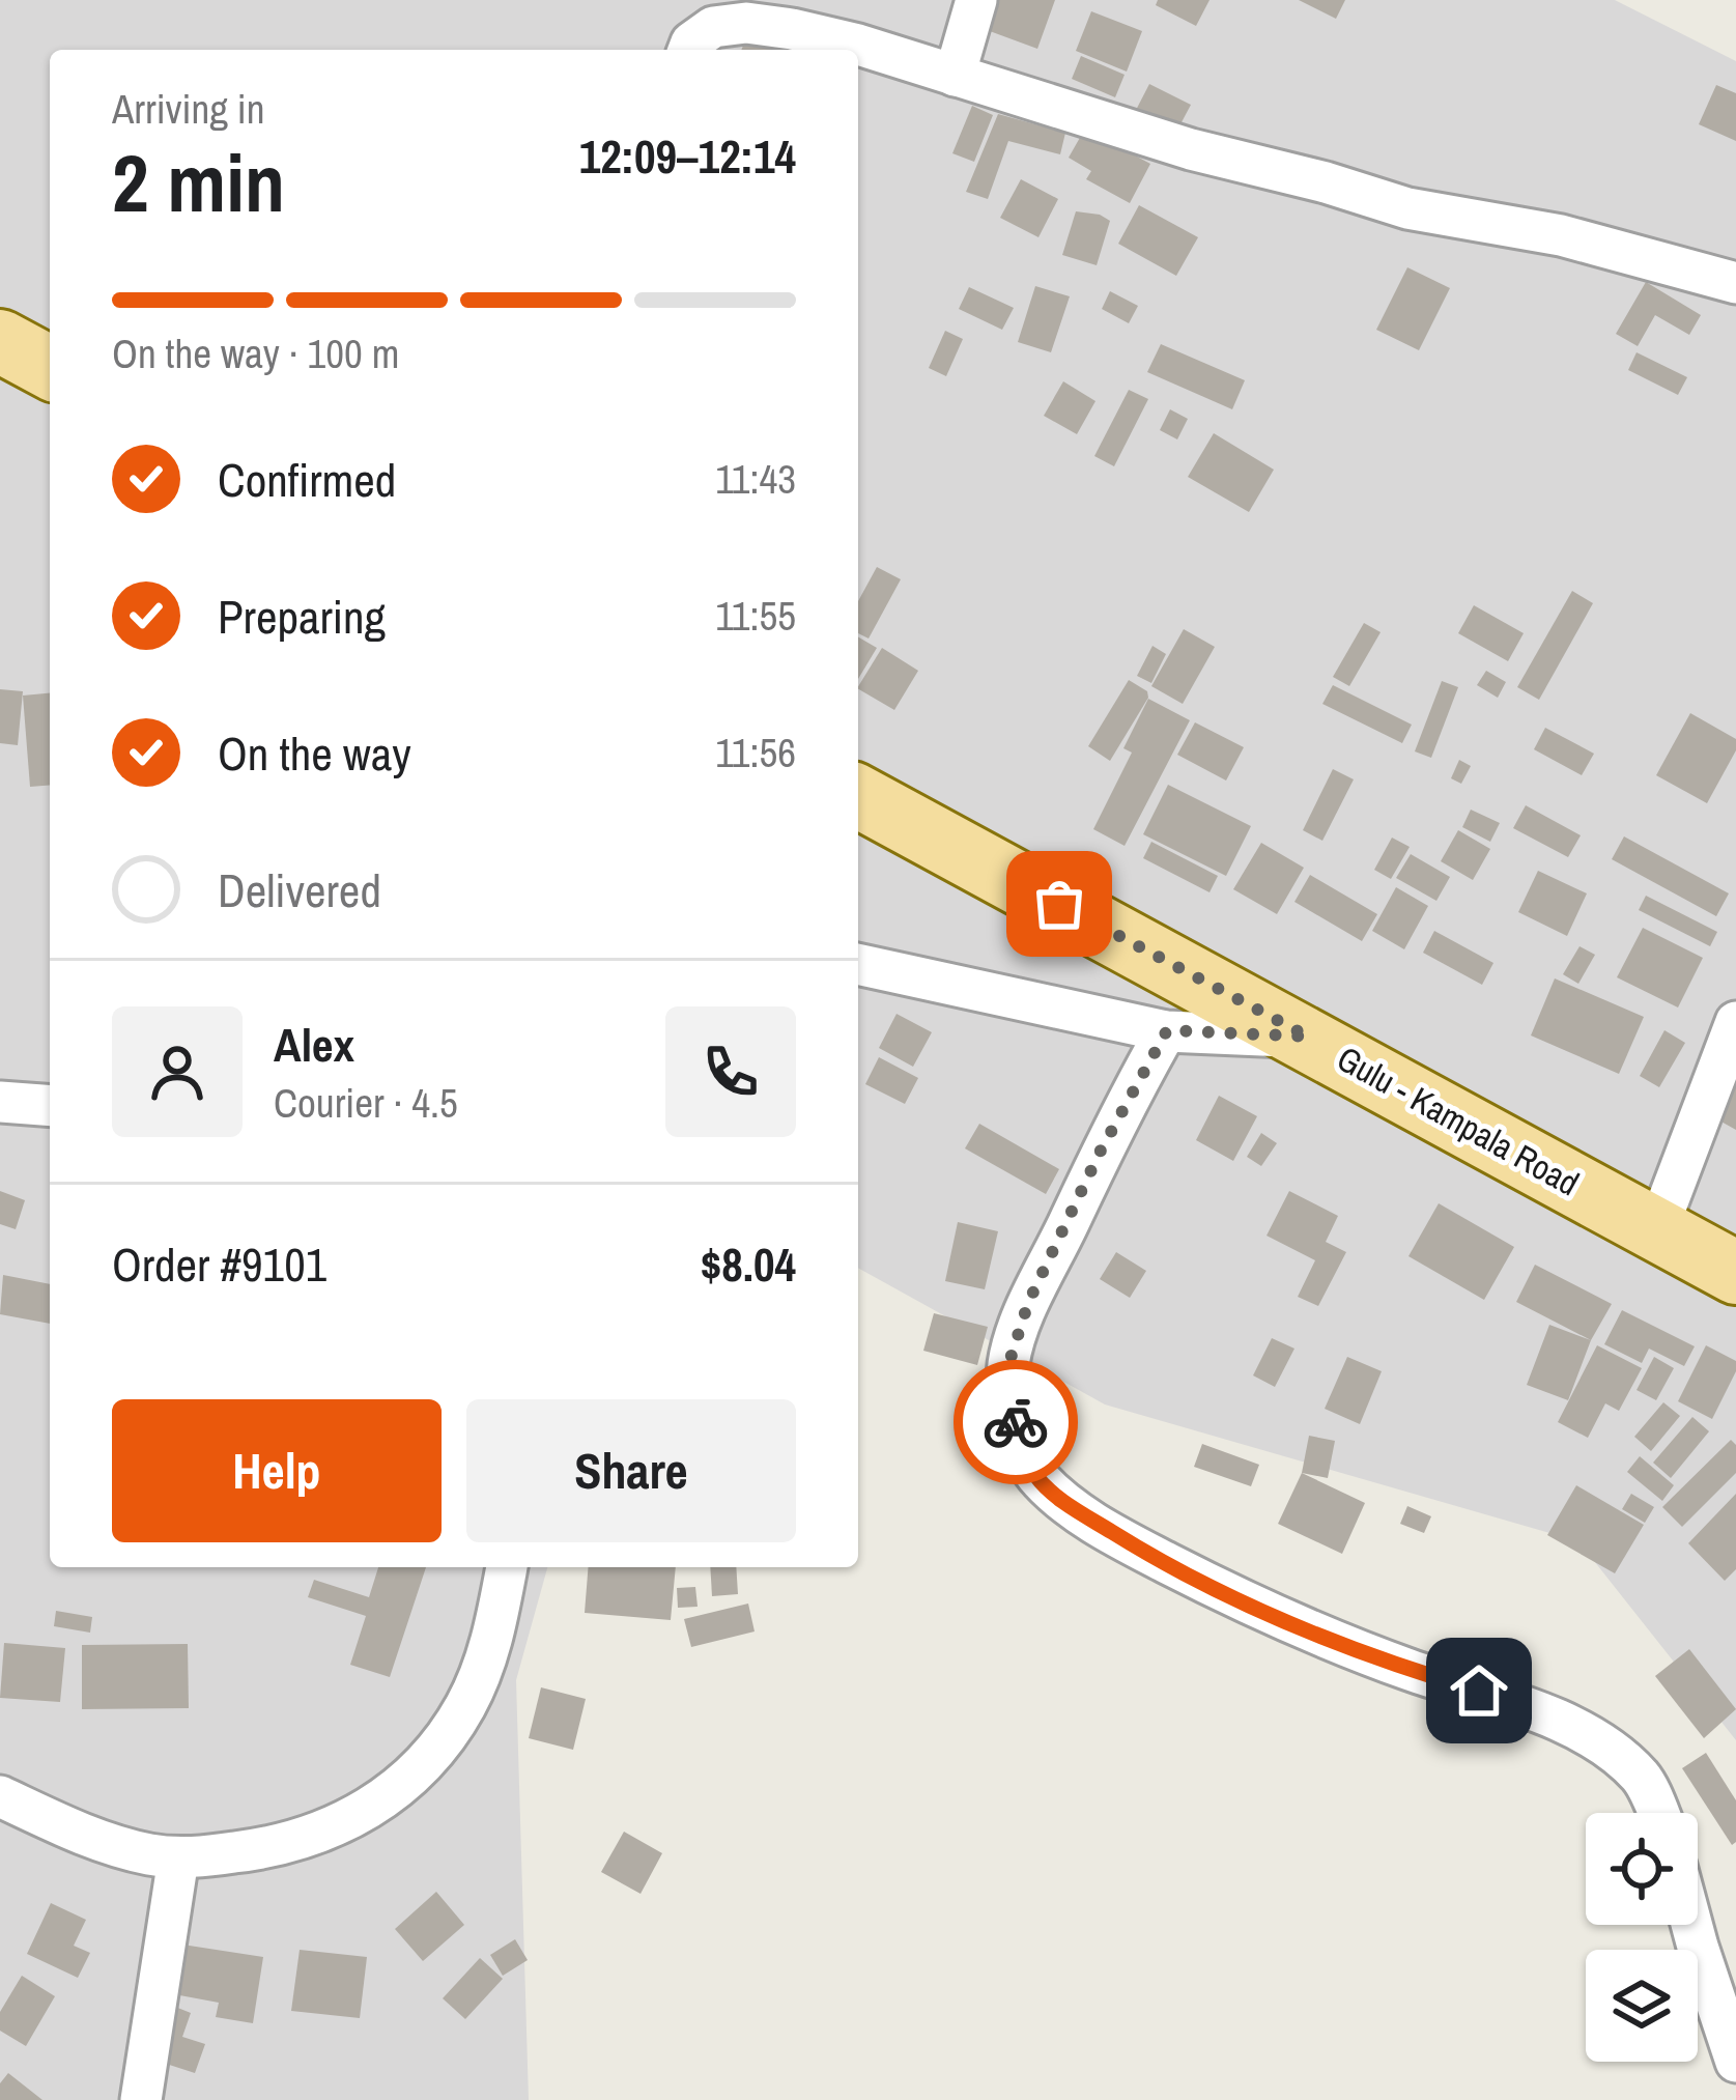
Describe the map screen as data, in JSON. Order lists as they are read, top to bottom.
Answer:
{
  "streets": {
    "main road": ["Gulu - Kampala Road"]
  },
  "page": {
    "heading": ["2 min", "Arriving in", "12:09–12:14"],
    "panel": [
      "Alex",
      "Courier · 4.5",
      "Order #9101",
      "$8.04"
    ],
    "bar": "On the way · 100 m",
    "list": [
      ["Confirmed", "11:43"],
      ["Preparing", "11:55"],
      ["On the way", "11:56"],
      "Delivered"
    ],
    "buttons": ["Help", "Share"]
  }
}
